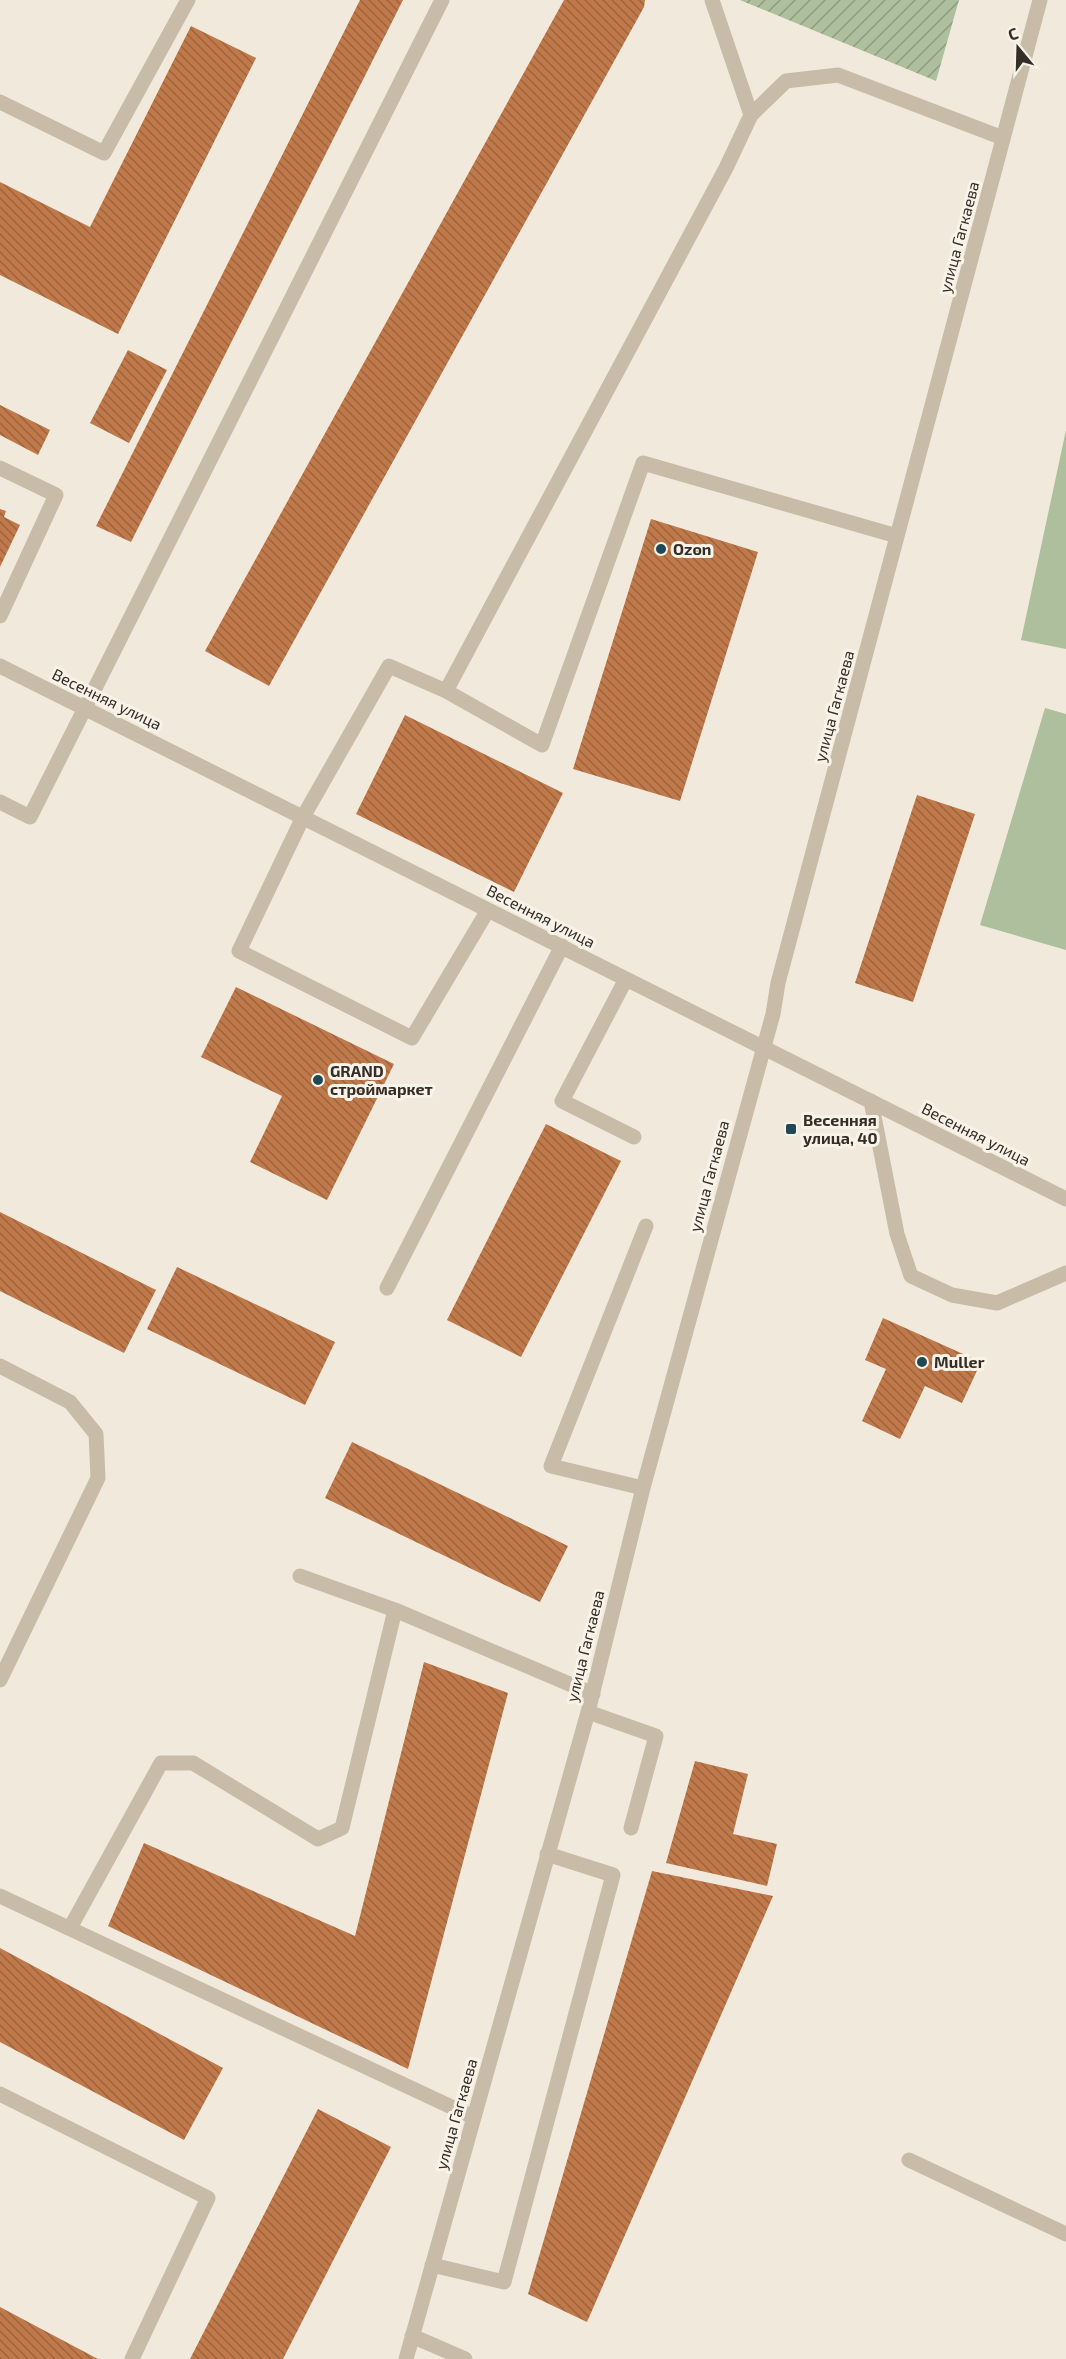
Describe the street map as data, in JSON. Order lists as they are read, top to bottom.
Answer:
{
  "streets": {
    "street": ["улица Гагкаева", "Весенняя улица"]
  },
  "crossings": [
    ["улица Гагкаева", "Весенняя улица"]
  ],
  "places": {
    "other": ["Ozon", "GRAND строймаркет", "Muller"],
    "transit": ["Весенняя улица, 40"]
  },
  "north": "top"
}
